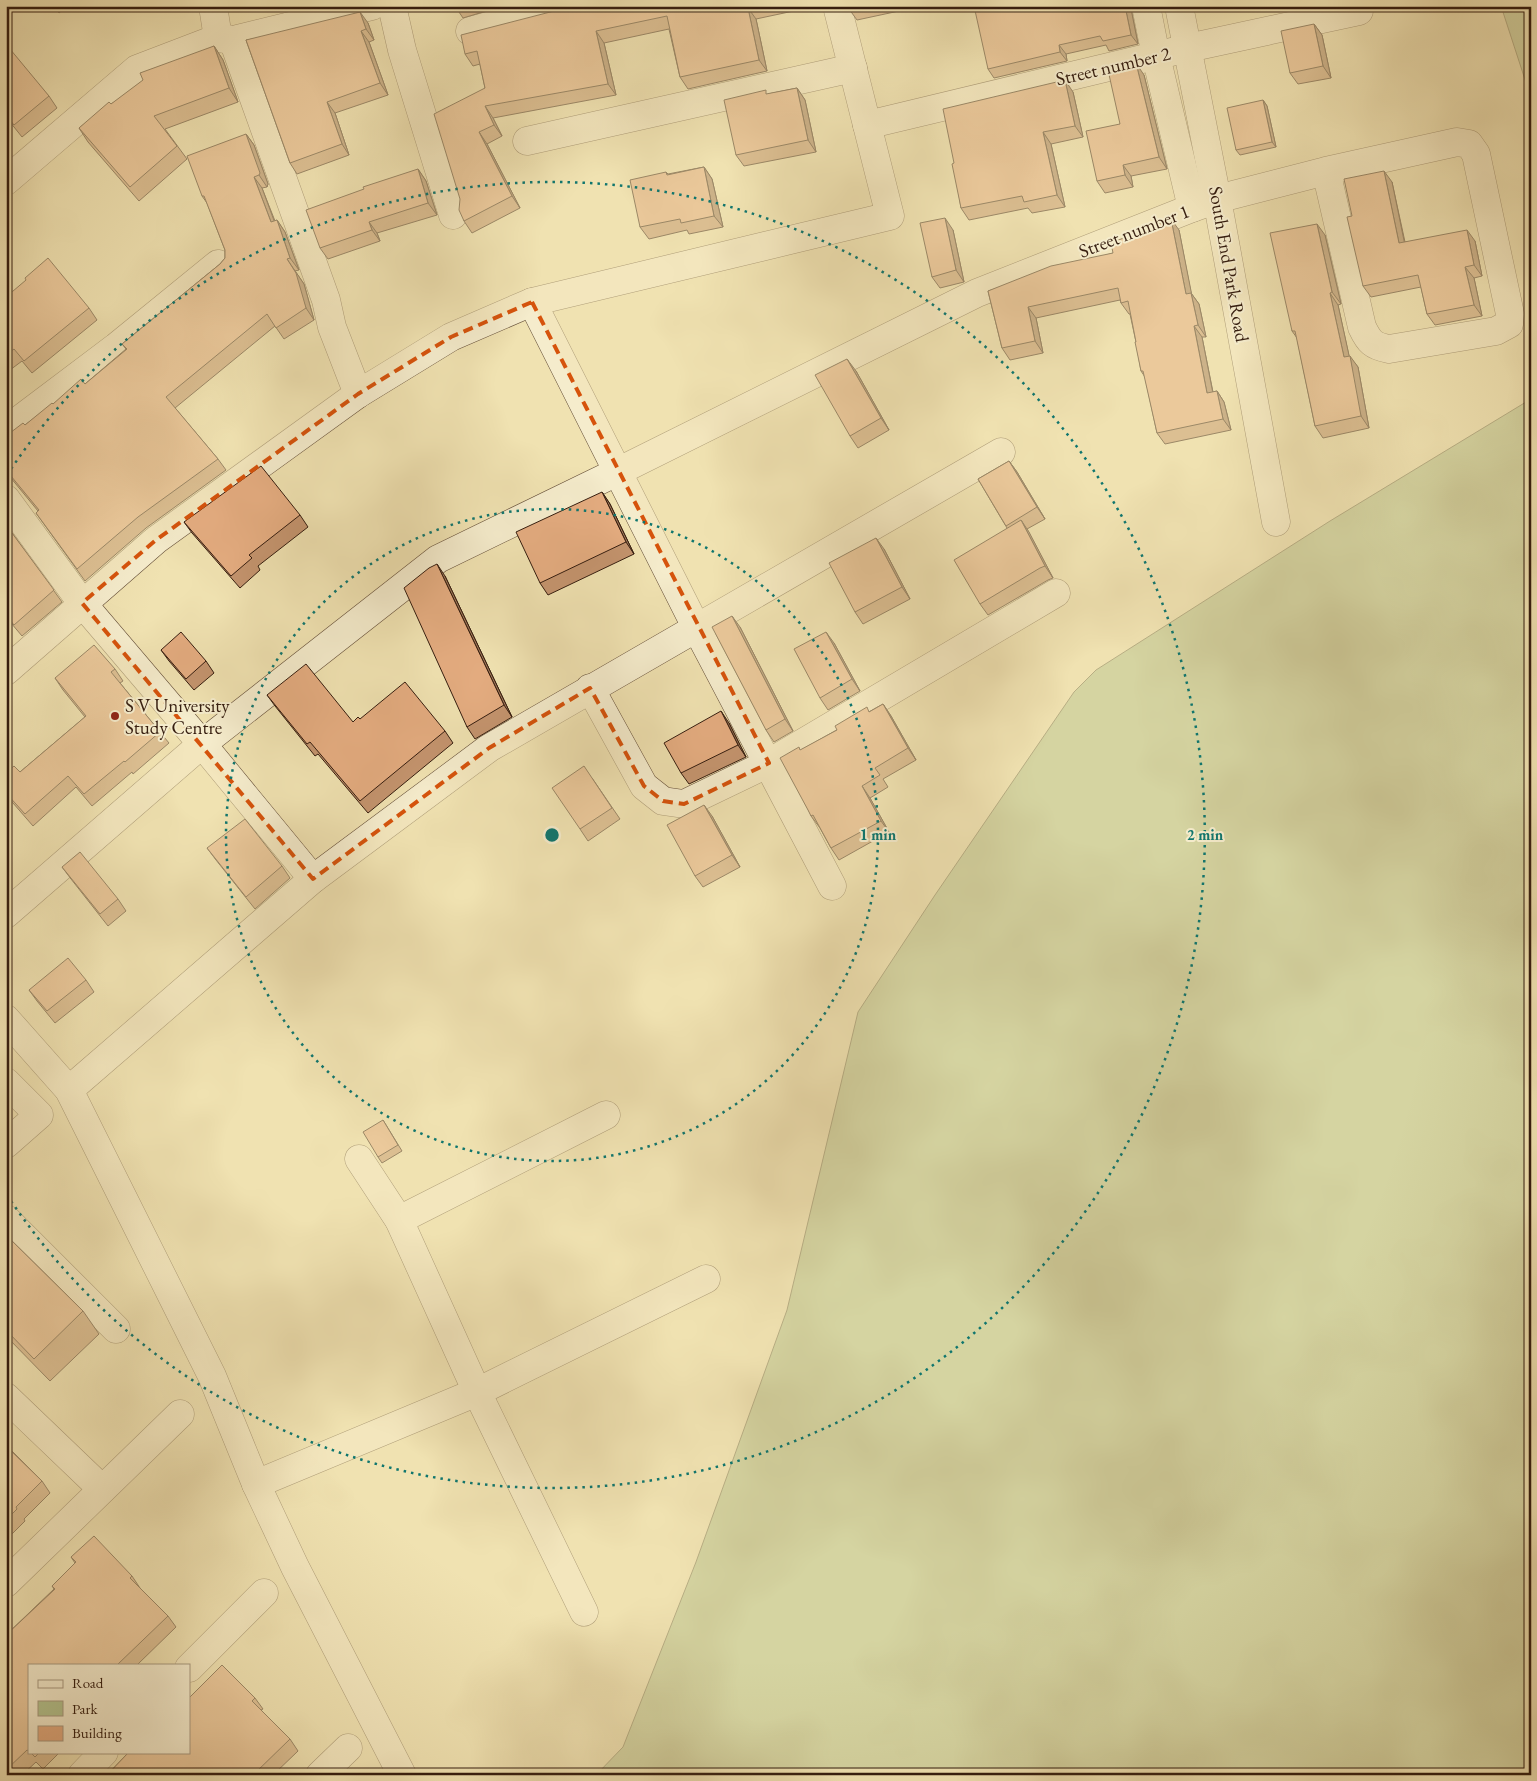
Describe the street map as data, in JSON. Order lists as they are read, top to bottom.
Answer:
{
  "streets": {
    "street": ["Street number 2", "Street number 1", "South End Park Road"]
  },
  "crossings": [
    ["Street number 2", "South End Park Road"],
    ["Street number 1", "South End Park Road"]
  ],
  "places": ["S V University Study Centre"],
  "legend": ["Road", "Park", "Building"],
  "rings": ["1 min", "2 min"]
}
